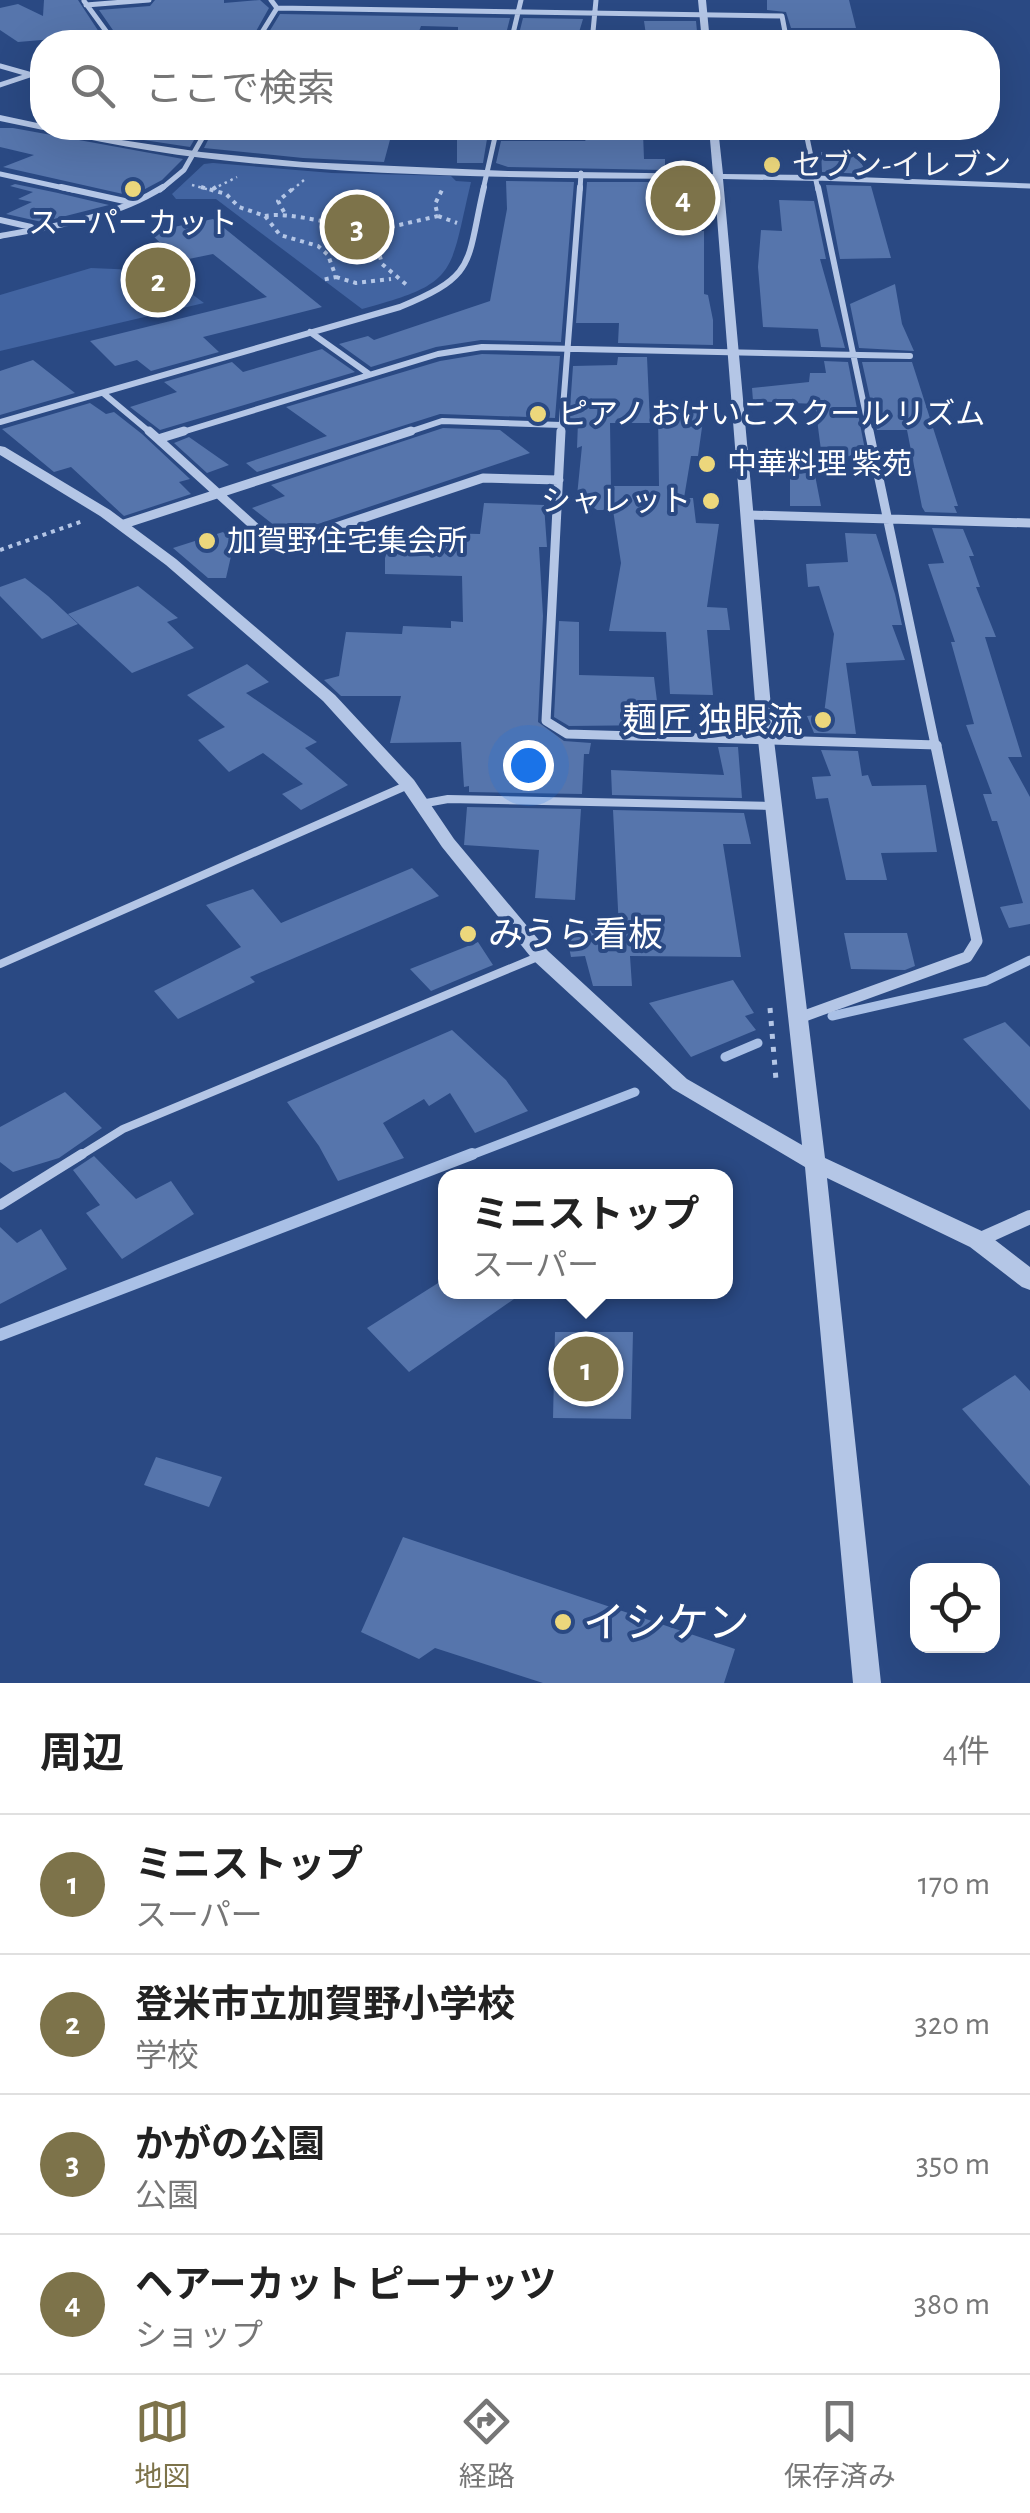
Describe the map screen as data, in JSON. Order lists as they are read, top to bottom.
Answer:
{
  "places": [
    "セブン-イレブン",
    "スーパーカット",
    "ピアノ おけいこスクール リズム",
    "中華料理 紫苑",
    "シャレット",
    "加賀野住宅集会所",
    "麺匠 独眼流",
    "みうら看板",
    "イシケン"
  ],
  "page": {
    "search": "ここで検索",
    "pins": [
      "4",
      "3",
      "2",
      "1"
    ],
    "popup": ["ミニストップ", "スーパー"],
    "heading": ["周辺", "4件"],
    "list": [
      {
        "mark": "1",
        "name": "ミニストップ",
        "note": "スーパー",
        "value": "170 m"
      },
      {
        "mark": "2",
        "name": "登米市立加賀野小学校",
        "note": "学校",
        "value": "320 m"
      },
      {
        "mark": "3",
        "name": "かがの公園",
        "note": "公園",
        "value": "350 m"
      },
      {
        "mark": "4",
        "name": "ヘアーカット ピーナッツ",
        "note": "ショップ",
        "value": "380 m"
      }
    ],
    "nav": ["地図", "経路", "保存済み"]
  }
}
